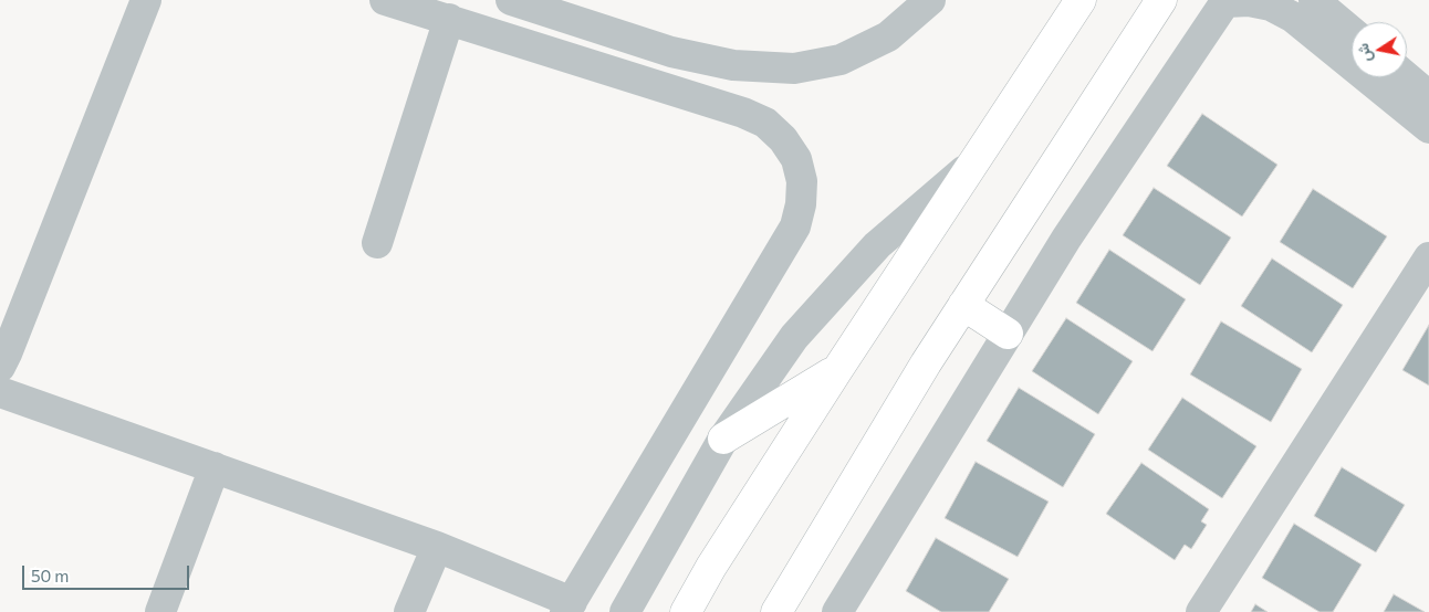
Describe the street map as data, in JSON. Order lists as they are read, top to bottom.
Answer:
{
  "scale_bar": "50 m",
  "north": "left"
}
